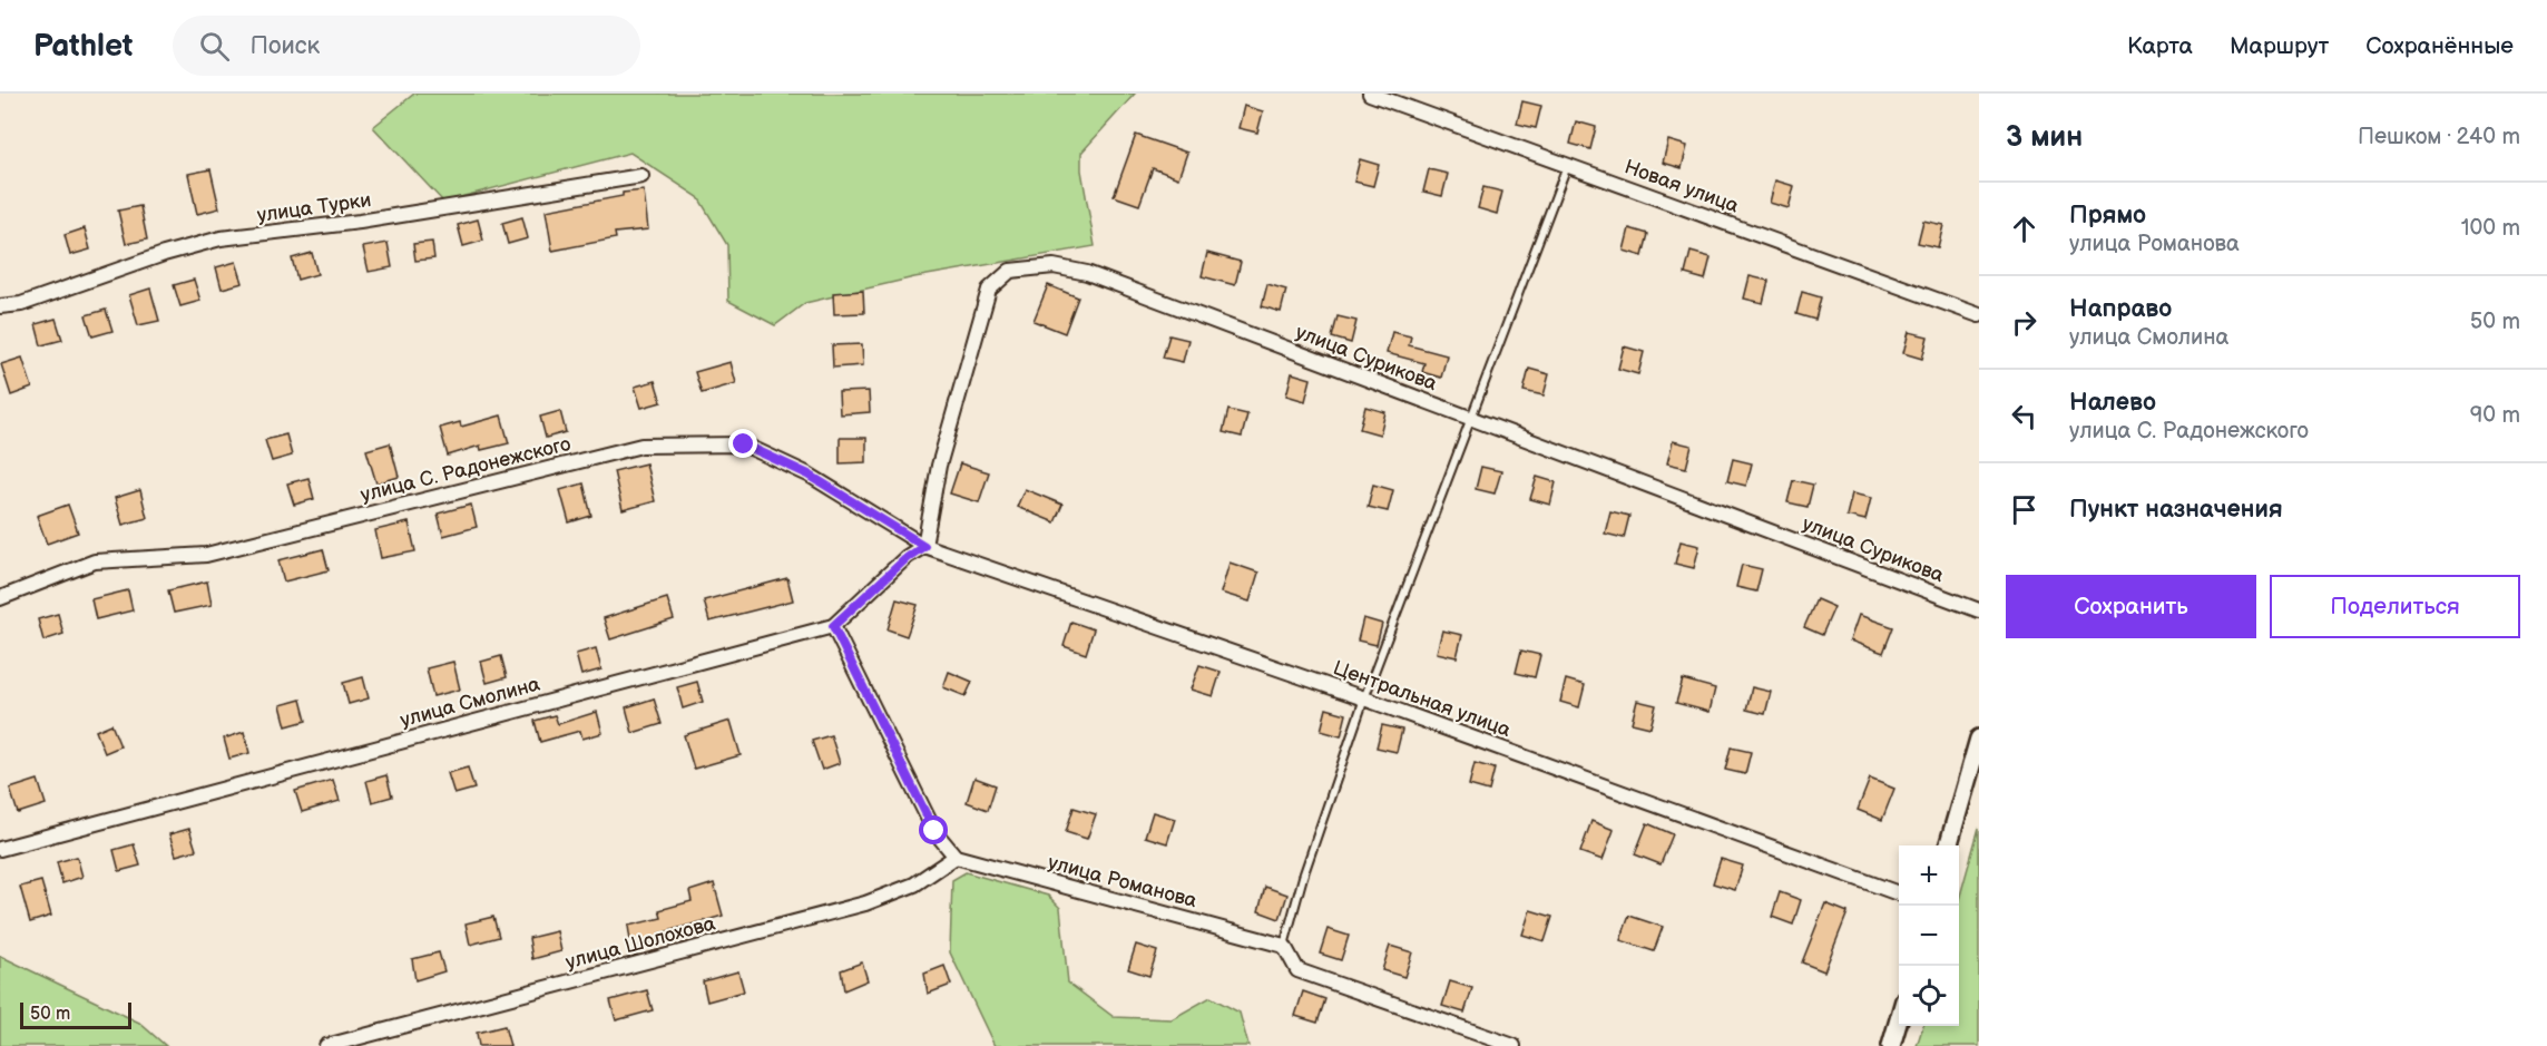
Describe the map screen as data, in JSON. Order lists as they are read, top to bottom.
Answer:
{
  "streets": {
    "street": [
      "Новая улица",
      "улица Турки",
      "улица Сурикова",
      "улица С. Радонежского",
      "Центральная улица",
      "улица Смолина",
      "улица Романова",
      "улица Шолохова"
    ]
  },
  "crossings": [
    ["улица Сурикова", "улица С. Радонежского"],
    ["улица Сурикова", "Центральная улица"],
    ["улица Сурикова", "улица Смолина"],
    ["улица С. Радонежского", "Центральная улица"],
    ["улица С. Радонежского", "улица Смолина"],
    ["Центральная улица", "улица Смолина"],
    ["улица Романова", "улица Шолохова"]
  ],
  "scale_bar": "50 m",
  "page": {
    "header": "Pathlet",
    "search": "Поиск",
    "nav": ["Карта", "Маршрут", "Сохранённые"],
    "heading": ["3 мин", "Пешком · 240 m"],
    "list": [
      ["Прямо", "улица Романова", "100 m"],
      ["Направо", "улица Смолина", "50 m"],
      ["Налево", "улица С. Радонежского", "90 m"],
      "Пункт назначения"
    ],
    "buttons": ["Сохранить", "Поделиться"],
    "map_buttons": ["+", "−"],
    "scale": "50 m"
  }
}
